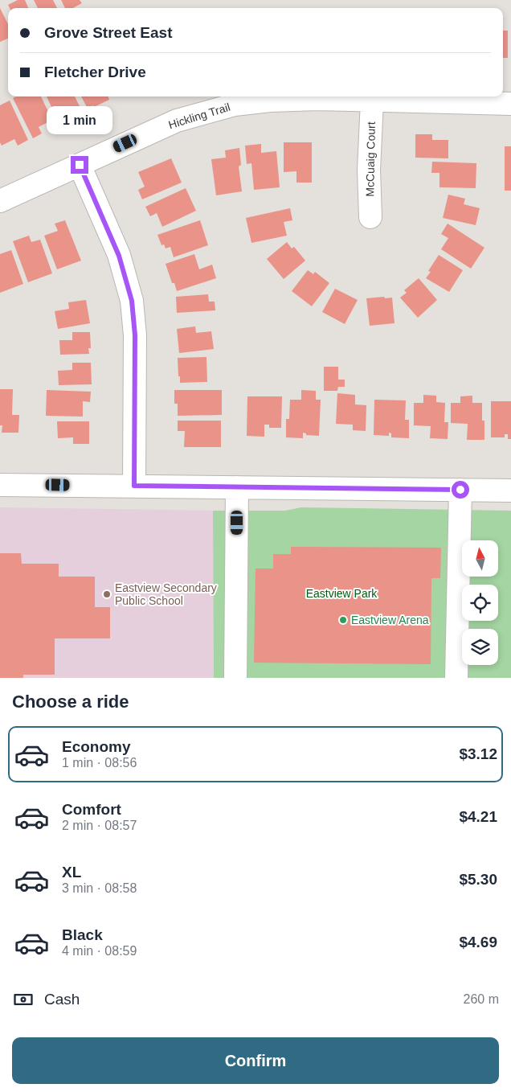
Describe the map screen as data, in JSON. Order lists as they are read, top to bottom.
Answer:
{
  "streets": {
    "street": ["Hickling Trail", "McCuaig Court"]
  },
  "crossings": [
    ["Hickling Trail", "McCuaig Court"]
  ],
  "parks": ["Eastview Park"],
  "places": ["Eastview Secondary Public School", "Eastview Arena"],
  "north": "top",
  "page": {
    "banner": ["Grove Street East", "Fletcher Drive"],
    "bubble": "1 min",
    "heading": "Choose a ride",
    "list": [
      {
        "name": "Economy",
        "note": "1 min · 08:56",
        "value": "$3.12"
      },
      {
        "name": "Comfort",
        "note": "2 min · 08:57",
        "value": "$4.21"
      },
      {
        "name": "XL",
        "note": "3 min · 08:58",
        "value": "$5.30"
      },
      {
        "name": "Black",
        "note": "4 min · 08:59",
        "value": "$4.69"
      }
    ],
    "pay": ["Cash", "260 m"],
    "buttons": "Confirm"
  }
}
